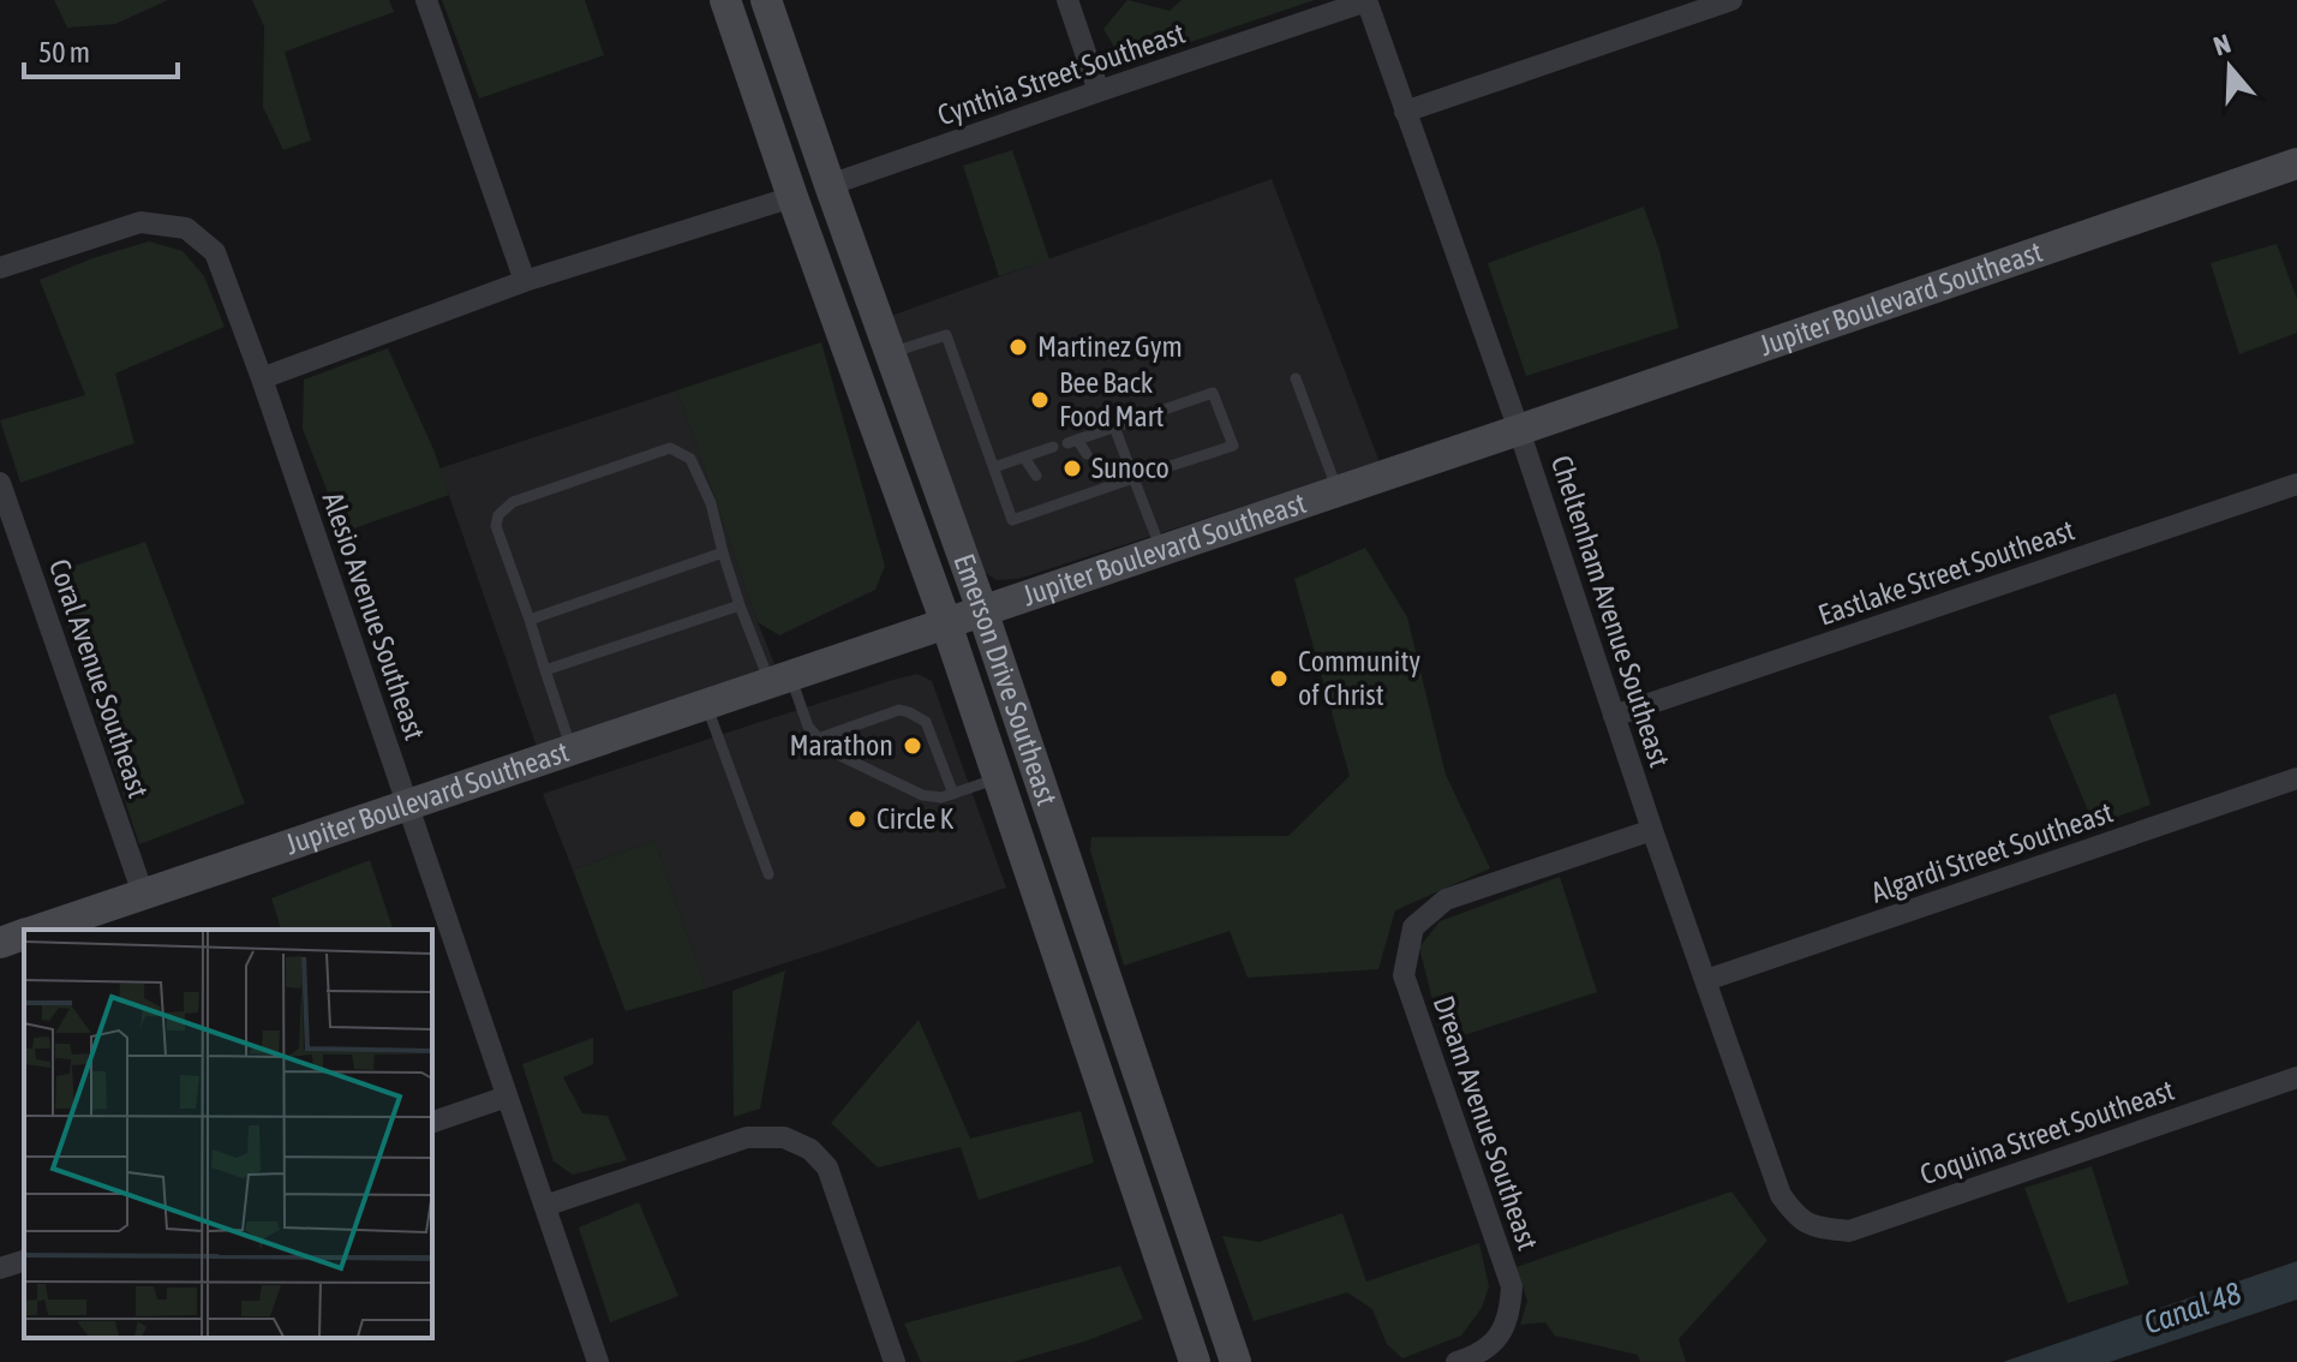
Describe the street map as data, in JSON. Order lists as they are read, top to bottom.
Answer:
{
  "streets": {
    "street": [
      "Cynthia Street Southeast",
      "Jupiter Boulevard Southeast",
      "Eastlake Street Southeast",
      "Cheltenham Avenue Southeast",
      "Alesio Avenue Southeast",
      "Coral Avenue Southeast",
      "Emerson Drive Southeast",
      "Algardi Street Southeast",
      "Dream Avenue Southeast",
      "Coquina Street Southeast"
    ]
  },
  "crossings": [
    ["Cynthia Street Southeast", "Cheltenham Avenue Southeast"],
    ["Cynthia Street Southeast", "Emerson Drive Southeast"],
    ["Jupiter Boulevard Southeast", "Cheltenham Avenue Southeast"],
    ["Jupiter Boulevard Southeast", "Alesio Avenue Southeast"],
    ["Jupiter Boulevard Southeast", "Coral Avenue Southeast"],
    ["Jupiter Boulevard Southeast", "Emerson Drive Southeast"],
    ["Eastlake Street Southeast", "Cheltenham Avenue Southeast"],
    ["Cheltenham Avenue Southeast", "Algardi Street Southeast"],
    ["Cheltenham Avenue Southeast", "Dream Avenue Southeast"],
    ["Cheltenham Avenue Southeast", "Coquina Street Southeast"]
  ],
  "water": ["Canal 48"],
  "places": [
    "Martinez Gym",
    "Bee Back Food Mart",
    "Sunoco",
    "Community of Christ",
    "Marathon",
    "Circle K"
  ],
  "scale_bar": "50 m",
  "north": "top"
}
